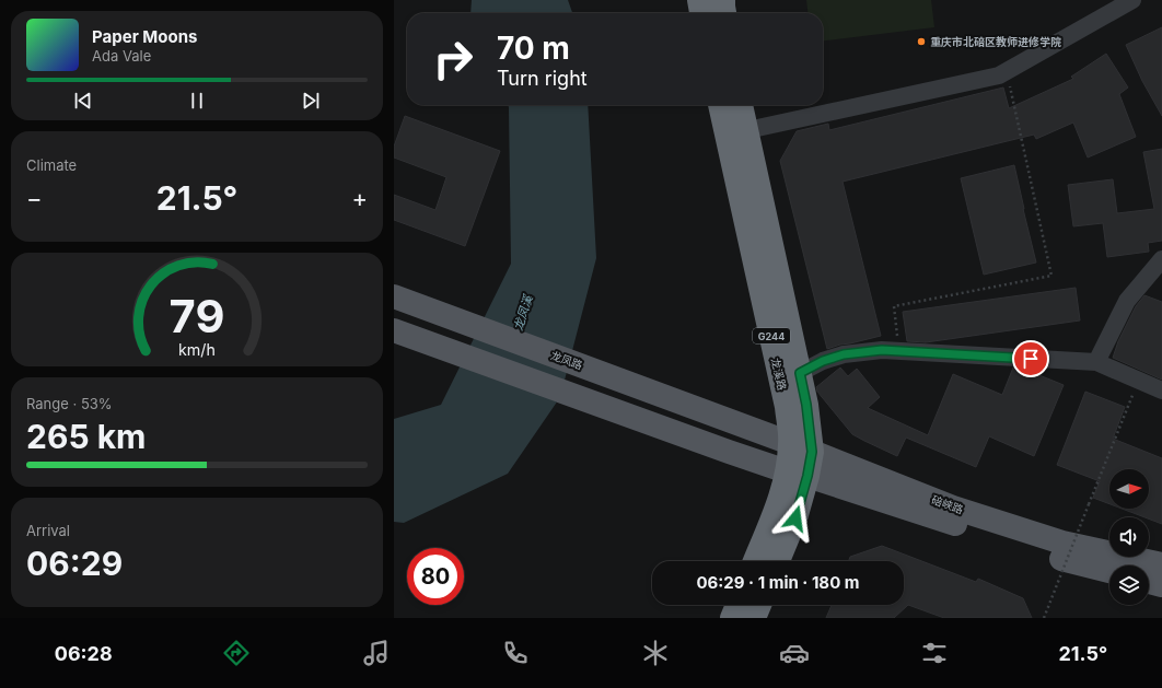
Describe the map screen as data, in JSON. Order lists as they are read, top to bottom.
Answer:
{
  "streets": {
    "highway": ["G244", "龙溪路"],
    "main road": ["龙凤路", "碚峡路"]
  },
  "crossings": [
    ["龙凤路", "碚峡路"],
    ["龙溪路", "碚峡路"]
  ],
  "water": ["龙凤溪"],
  "places": ["重庆市北碚区教师进修学院"],
  "north": "right",
  "page": {
    "turn": ["70 m", "Turn right"],
    "song": ["Paper Moons", "Ada Vale"],
    "tile": [
      "Climate",
      ["Range · 53%", "265 km"],
      ["Arrival", "06:29"]
    ],
    "heat": ["−", "21.5°", "+"],
    "limit": "80",
    "trip": "06:29 · 1 min · 180 m",
    "tabs": ["06:28", "21.5°"],
    "gauge": ["79", "km/h"]
  }
}
